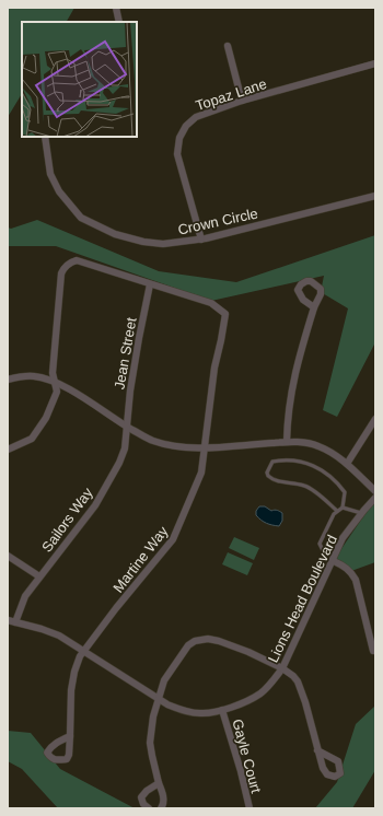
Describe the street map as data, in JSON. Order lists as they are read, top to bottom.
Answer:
{
  "streets": {
    "street": [
      "Topaz Lane",
      "Crown Circle",
      "Jean Street",
      "Sailors Way",
      "Martine Way",
      "Lions Head Boulevard",
      "Gayle Court"
    ]
  },
  "crossings": [
    ["Topaz Lane", "Crown Circle"],
    ["Jean Street", "Sailors Way"],
    ["Jean Street", "Martine Way"],
    ["Sailors Way", "Lions Head Boulevard"],
    ["Martine Way", "Lions Head Boulevard"],
    ["Lions Head Boulevard", "Gayle Court"]
  ]
}
